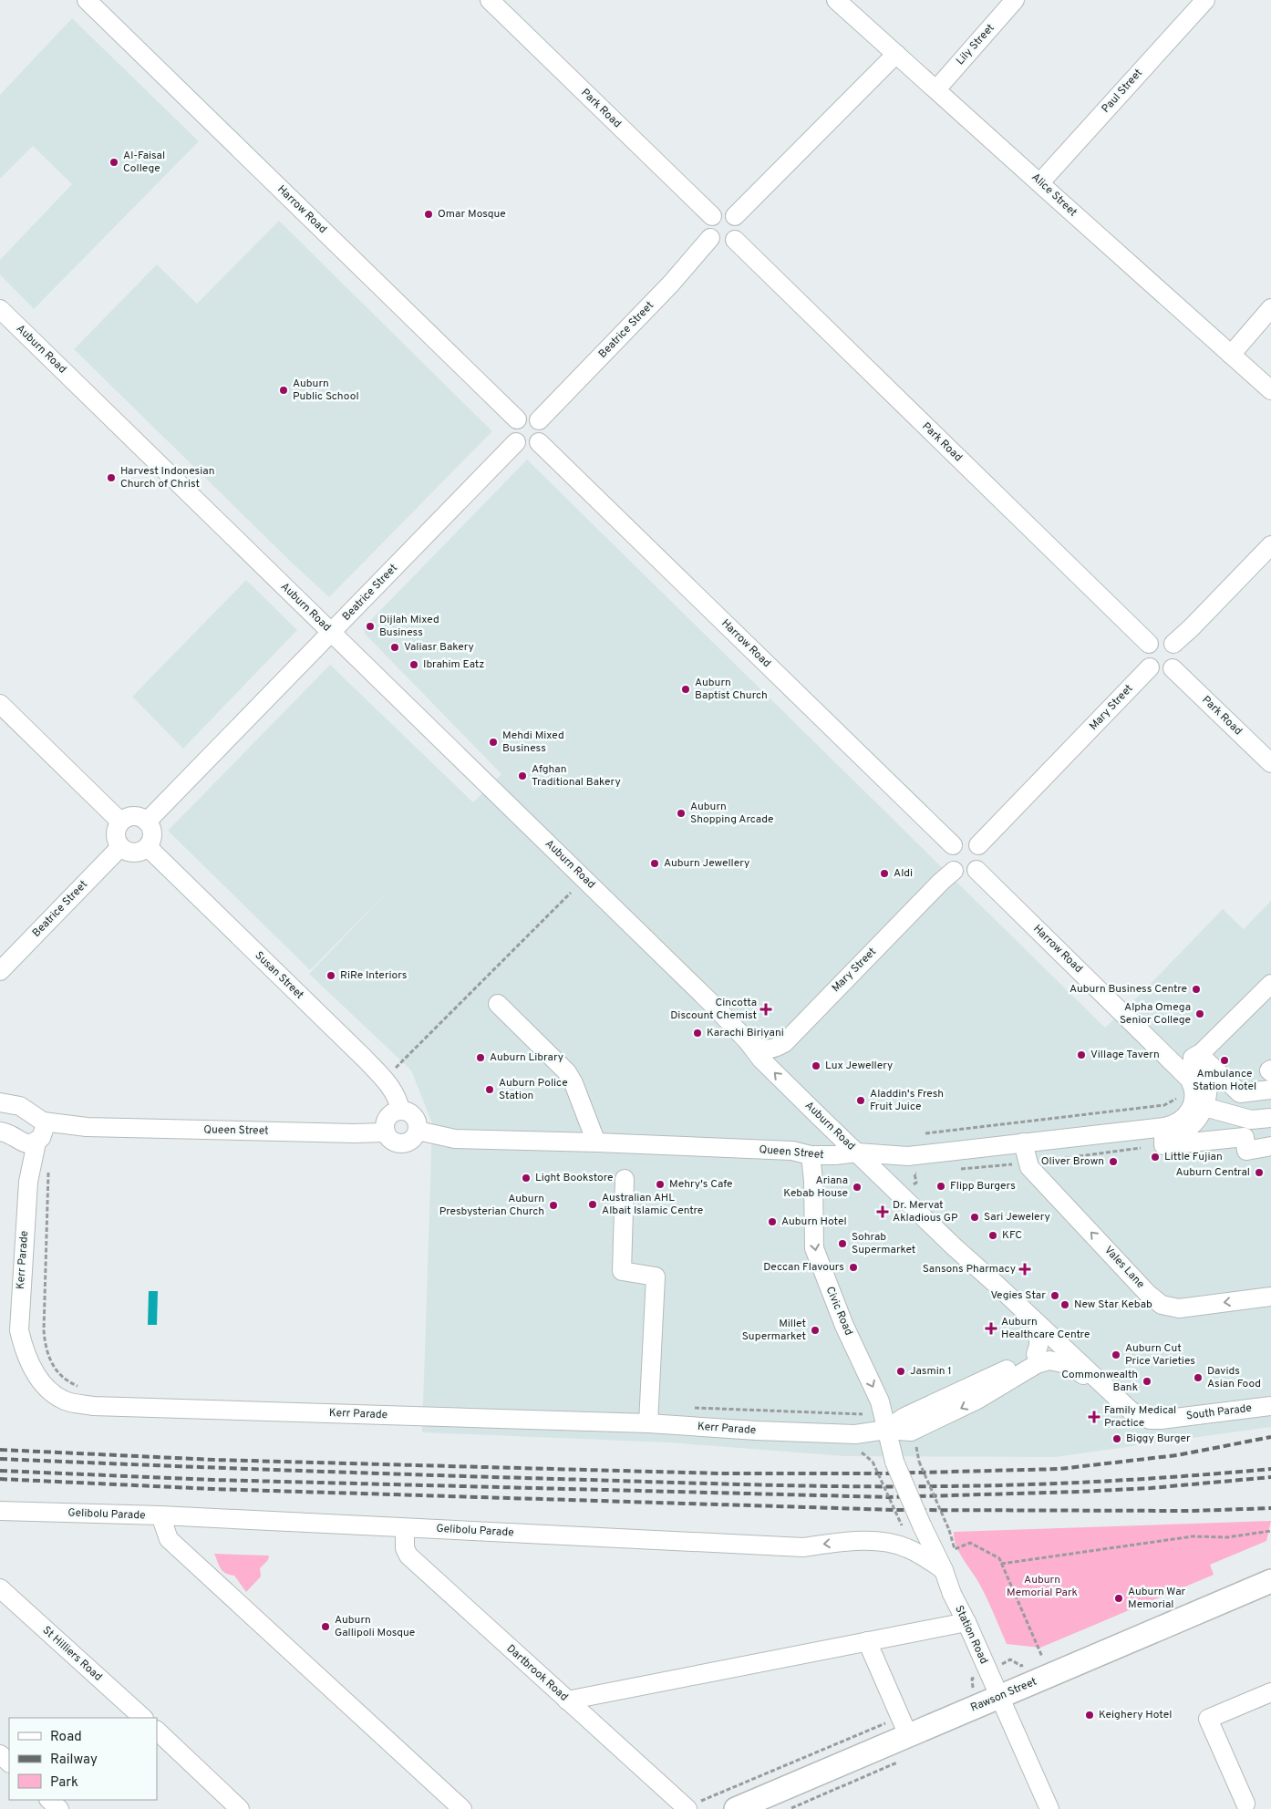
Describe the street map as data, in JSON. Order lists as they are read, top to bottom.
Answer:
{
  "streets": {
    "main road": ["Rawson Street"],
    "street": [
      "Lily Street",
      "Paul Street",
      "Park Road",
      "Alice Street",
      "Harrow Road",
      "Beatrice Street",
      "Auburn Road",
      "Mary Street",
      "Susan Street",
      "Queen Street",
      "Kerr Parade",
      "Vales Lane",
      "Civic Road",
      "South Parade",
      "Gelibolu Parade",
      "Station Road",
      "St Hilliers Road",
      "Dartbrook Road"
    ]
  },
  "crossings": [
    ["Lily Street", "Alice Street"],
    ["Paul Street", "Alice Street"],
    ["Park Road", "Beatrice Street"],
    ["Park Road", "Mary Street"],
    ["Harrow Road", "Beatrice Street"],
    ["Harrow Road", "Mary Street"],
    ["Harrow Road", "Queen Street"],
    ["Beatrice Street", "Auburn Road"],
    ["Beatrice Street", "Susan Street"],
    ["Auburn Road", "Mary Street"],
    ["Auburn Road", "Queen Street"],
    ["Auburn Road", "Kerr Parade"],
    ["Auburn Road", "South Parade"],
    ["Susan Street", "Queen Street"],
    ["Queen Street", "Kerr Parade"],
    ["Queen Street", "Vales Lane"],
    ["Queen Street", "Civic Road"],
    ["Kerr Parade", "Civic Road"],
    ["Civic Road", "Station Road"],
    ["Gelibolu Parade", "Station Road"],
    ["Gelibolu Parade", "Dartbrook Road"],
    ["Station Road", "Rawson Street"]
  ],
  "one_way": ["Vales Lane", "Civic Road"],
  "parks": ["Auburn Memorial Park"],
  "places": {
    "other": [
      "Al-Faisal College",
      "Omar Mosque",
      "Auburn Public School",
      "Harvest Indonesian Church of Christ",
      "Dijlah Mixed Business",
      "Valiasr Bakery",
      "Ibrahim Eatz",
      "Auburn Baptist Church",
      "Mehdi Mixed Business",
      "Afghan Traditional Bakery",
      "Auburn Shopping Arcade",
      "Auburn Jewellery",
      "Aldi",
      "RiRe Interiors",
      "Auburn Business Centre",
      "Alpha Omega Senior College",
      "Karachi Biriyani",
      "Village Tavern",
      "Auburn Library",
      "Ambulance Station Hotel",
      "Lux Jewellery",
      "Auburn Police Station",
      "Aladdin's Fresh Fruit Juice",
      "Little Fujian",
      "Oliver Brown",
      "Auburn Central",
      "Light Bookstore",
      "Mehry's Cafe",
      "Flipp Burgers",
      "Ariana Kebab House",
      "Australian AHL Albait Islamic Centre",
      "Auburn Presbysterian Church",
      "Sari Jewelery",
      "Auburn Hotel",
      "KFC",
      "Sohrab Supermarket",
      "Deccan Flavours",
      "Vegies Star",
      "New Star Kebab",
      "Millet Supermarket",
      "Auburn Cut Price Varieties",
      "Jasmin 1",
      "Davids Asian Food",
      "Commonwealth Bank",
      "Biggy Burger",
      "Auburn War Memorial",
      "Auburn Gallipoli Mosque",
      "Keighery Hotel"
    ],
    "health": [
      "Cincotta Discount Chemist",
      "Dr. Mervat Akladious GP",
      "Sansons Pharmacy",
      "Auburn Healthcare Centre",
      "Family Medical Practice"
    ]
  },
  "legend": ["Road", "Railway", "Park"]
}
